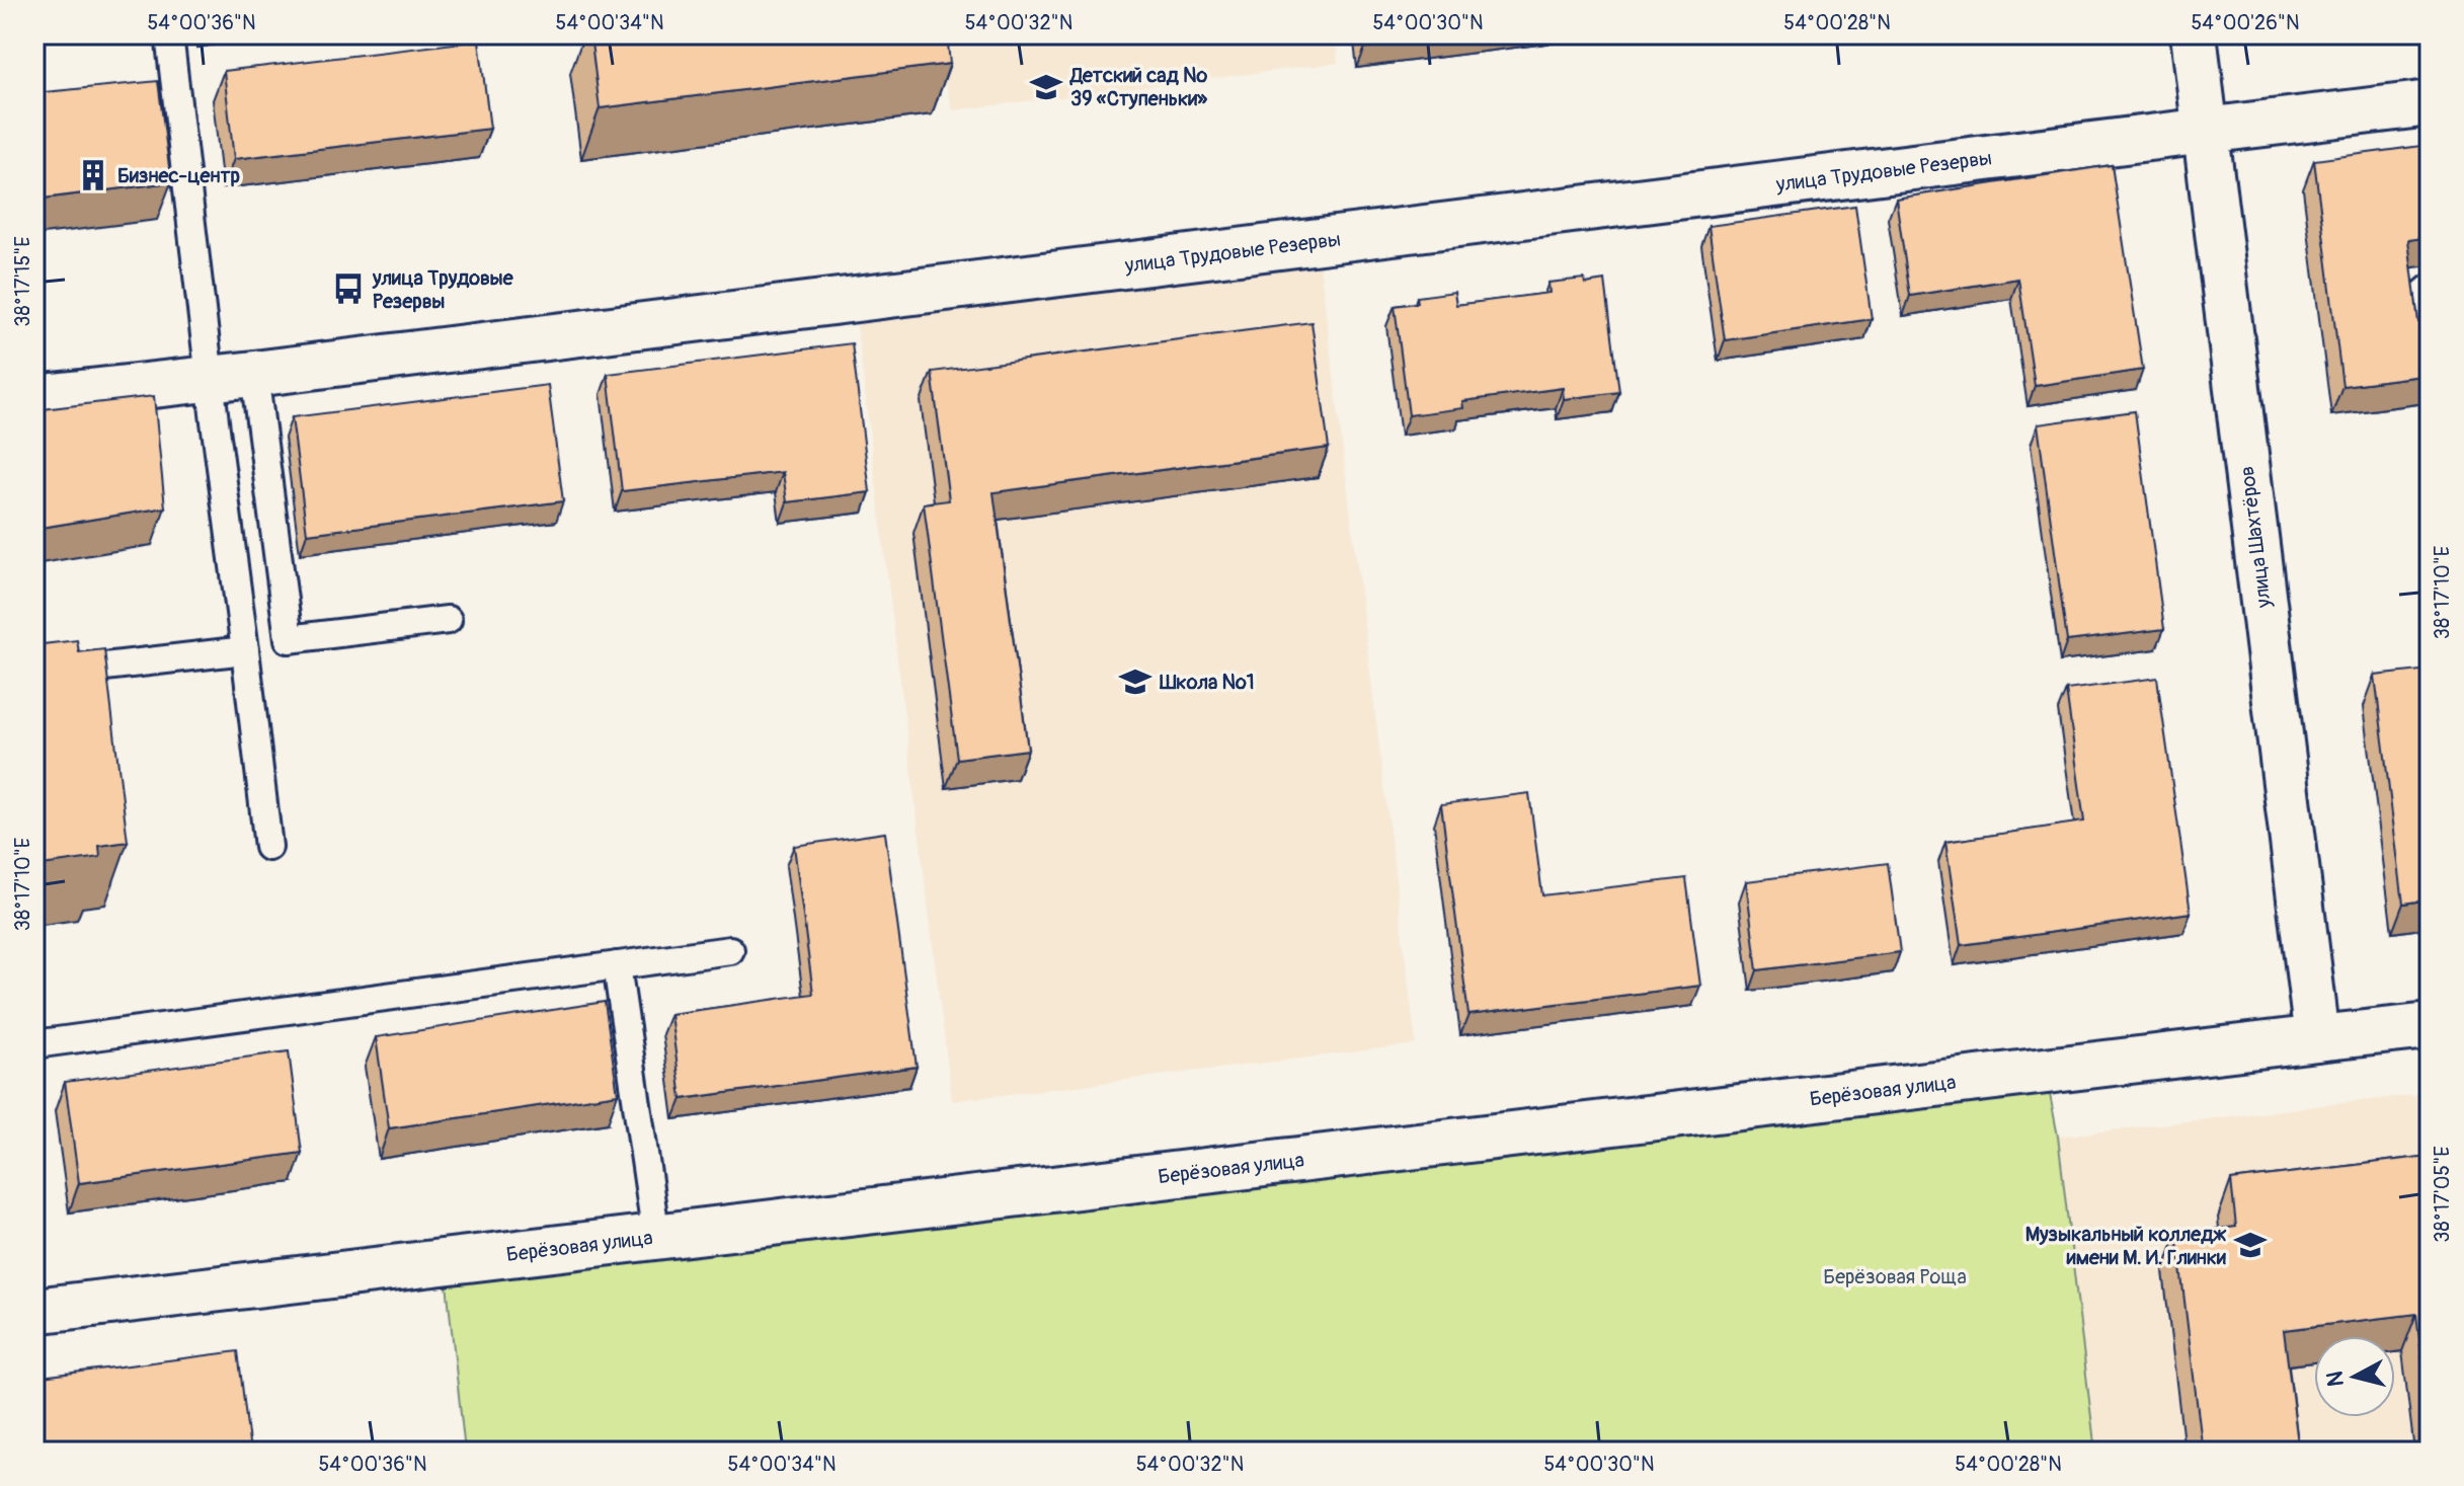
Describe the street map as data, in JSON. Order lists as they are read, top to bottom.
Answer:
{
  "streets": {
    "street": ["улица Трудовые Резервы", "улица Шахтёров", "Берёзовая улица"]
  },
  "crossings": [
    ["улица Трудовые Резервы", "улица Шахтёров"],
    ["улица Шахтёров", "Берёзовая улица"]
  ],
  "parks": ["Берёзовая Роща"],
  "places": {
    "school or university": ["Детский сад № 39 «Ступеньки»", "Школа №1", "Музыкальный колледж имени М. И. Глинки"],
    "building": ["Бизнес-центр"],
    "bus stop": ["улица Трудовые Резервы"]
  },
  "north": "left",
  "coordinates": [
    "54°00'36\"N",
    "54°00'34\"N",
    "54°00'32\"N",
    "54°00'30\"N",
    "54°00'28\"N",
    "54°00'26\"N",
    "38°17'15\"E",
    "38°17'10\"E",
    "38°17'05\"E"
  ]
}
